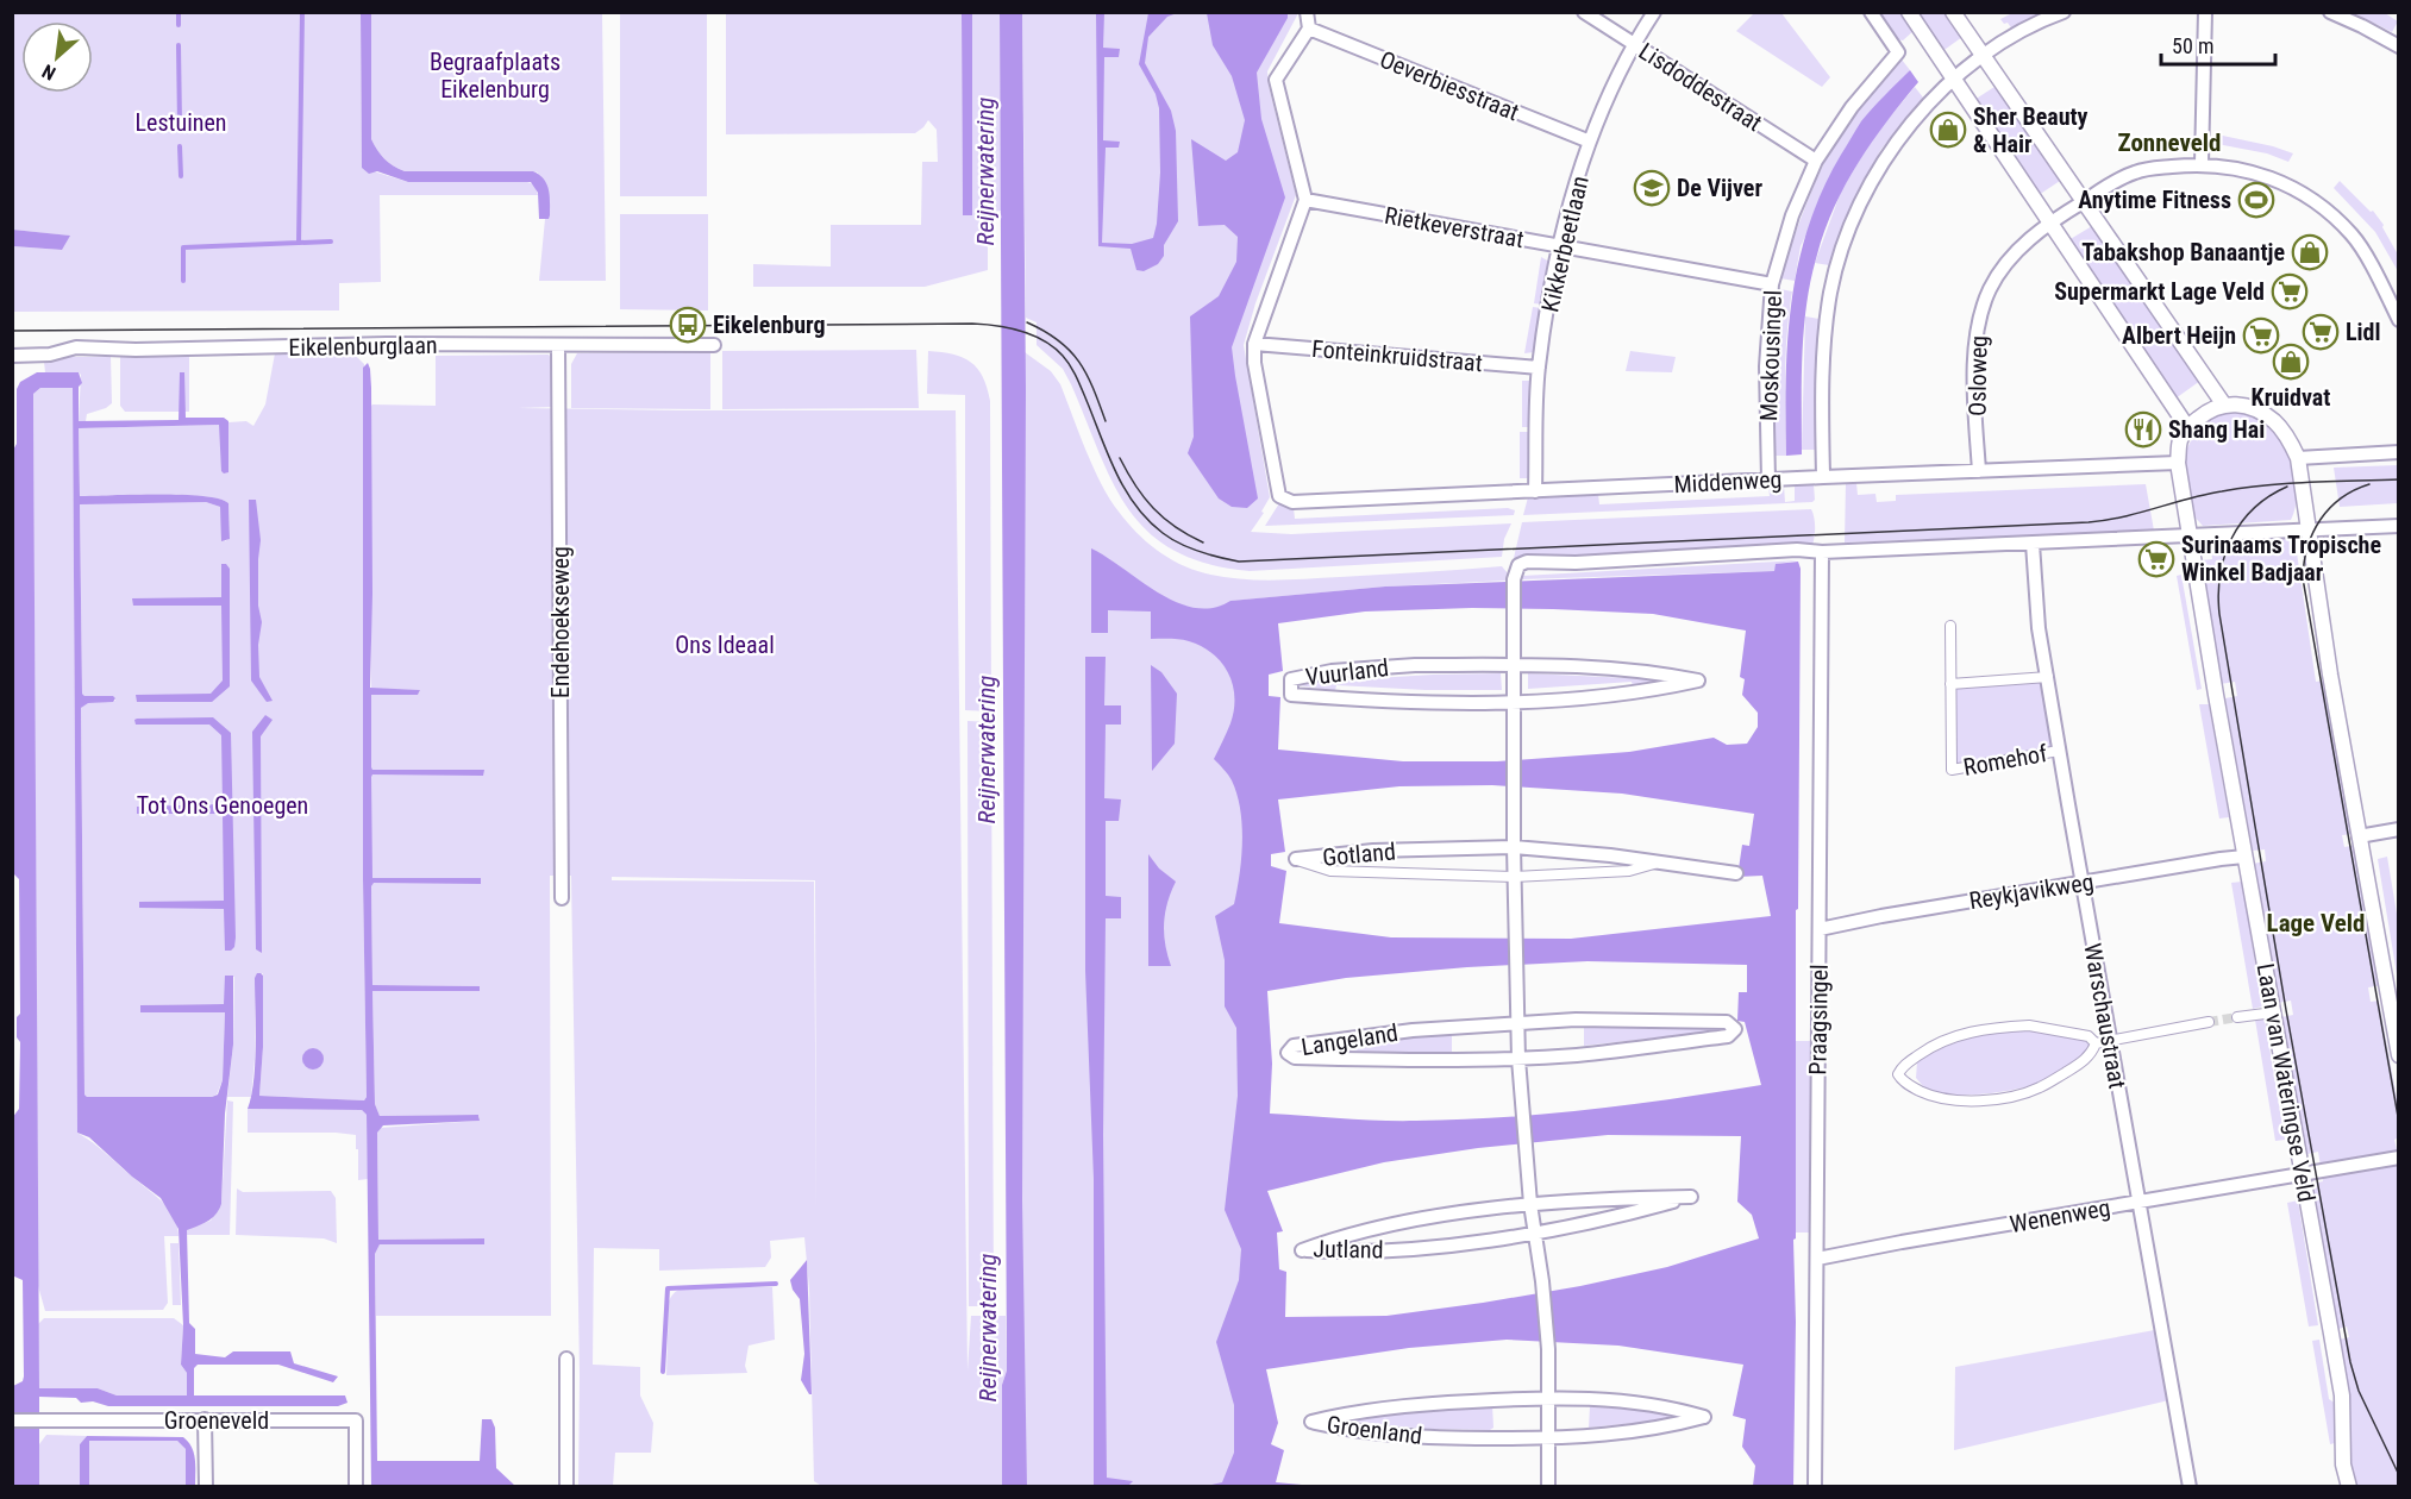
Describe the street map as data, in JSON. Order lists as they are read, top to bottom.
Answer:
{
  "streets": {
    "street": [
      "Oeverbiesstraat",
      "Lisdoddestraat",
      "Rietkeverstraat",
      "Kikkerbeetlaan",
      "Eikelenburglaan",
      "Fonteinkruidstraat",
      "Moskousingel",
      "Osloweg",
      "Middenweg",
      "Endehoekseweg",
      "Vuurland",
      "Romehof",
      "Gotland",
      "Reykjavikweg",
      "Warschaustraat",
      "Praagsingel",
      "Langeland",
      "Laan van Wateringse Veld",
      "Wenenweg",
      "Jutland",
      "Groeneveld",
      "Groenland"
    ]
  },
  "crossings": [
    ["Oeverbiesstraat", "Kikkerbeetlaan"],
    ["Lisdoddestraat", "Kikkerbeetlaan"],
    ["Lisdoddestraat", "Moskousingel"],
    ["Rietkeverstraat", "Kikkerbeetlaan"],
    ["Rietkeverstraat", "Moskousingel"],
    ["Kikkerbeetlaan", "Fonteinkruidstraat"],
    ["Kikkerbeetlaan", "Middenweg"],
    ["Eikelenburglaan", "Endehoekseweg"],
    ["Fonteinkruidstraat", "Middenweg"],
    ["Moskousingel", "Middenweg"],
    ["Osloweg", "Middenweg"],
    ["Middenweg", "Laan van Wateringse Veld"],
    ["Romehof", "Warschaustraat"],
    ["Reykjavikweg", "Warschaustraat"],
    ["Reykjavikweg", "Praagsingel"],
    ["Reykjavikweg", "Laan van Wateringse Veld"],
    ["Warschaustraat", "Wenenweg"],
    ["Praagsingel", "Wenenweg"],
    ["Laan van Wateringse Veld", "Wenenweg"]
  ],
  "districts": ["Zonneveld", "Lage Veld"],
  "water": ["Reijnerwatering"],
  "parks": [
    "Begraafplaats Eikelenburg",
    "Lestuinen",
    "Ons Ideaal",
    "Tot Ons Genoegen"
  ],
  "places": {
    "shop": ["Sher Beauty & Hair", "Tabakshop Banaantje", "Kruidvat"],
    "school or university": ["De Vijver"],
    "sports": ["Anytime Fitness"],
    "supermarket": [
      "Supermarkt Lage Veld",
      "Lidl",
      "Albert Heijn",
      "Surinaams Tropische Winkel Badjaar"
    ],
    "bus stop": ["Eikelenburg"],
    "restaurant": ["Shang Hai"]
  },
  "scale_bar": "50 m",
  "north": "bottom left"
}
